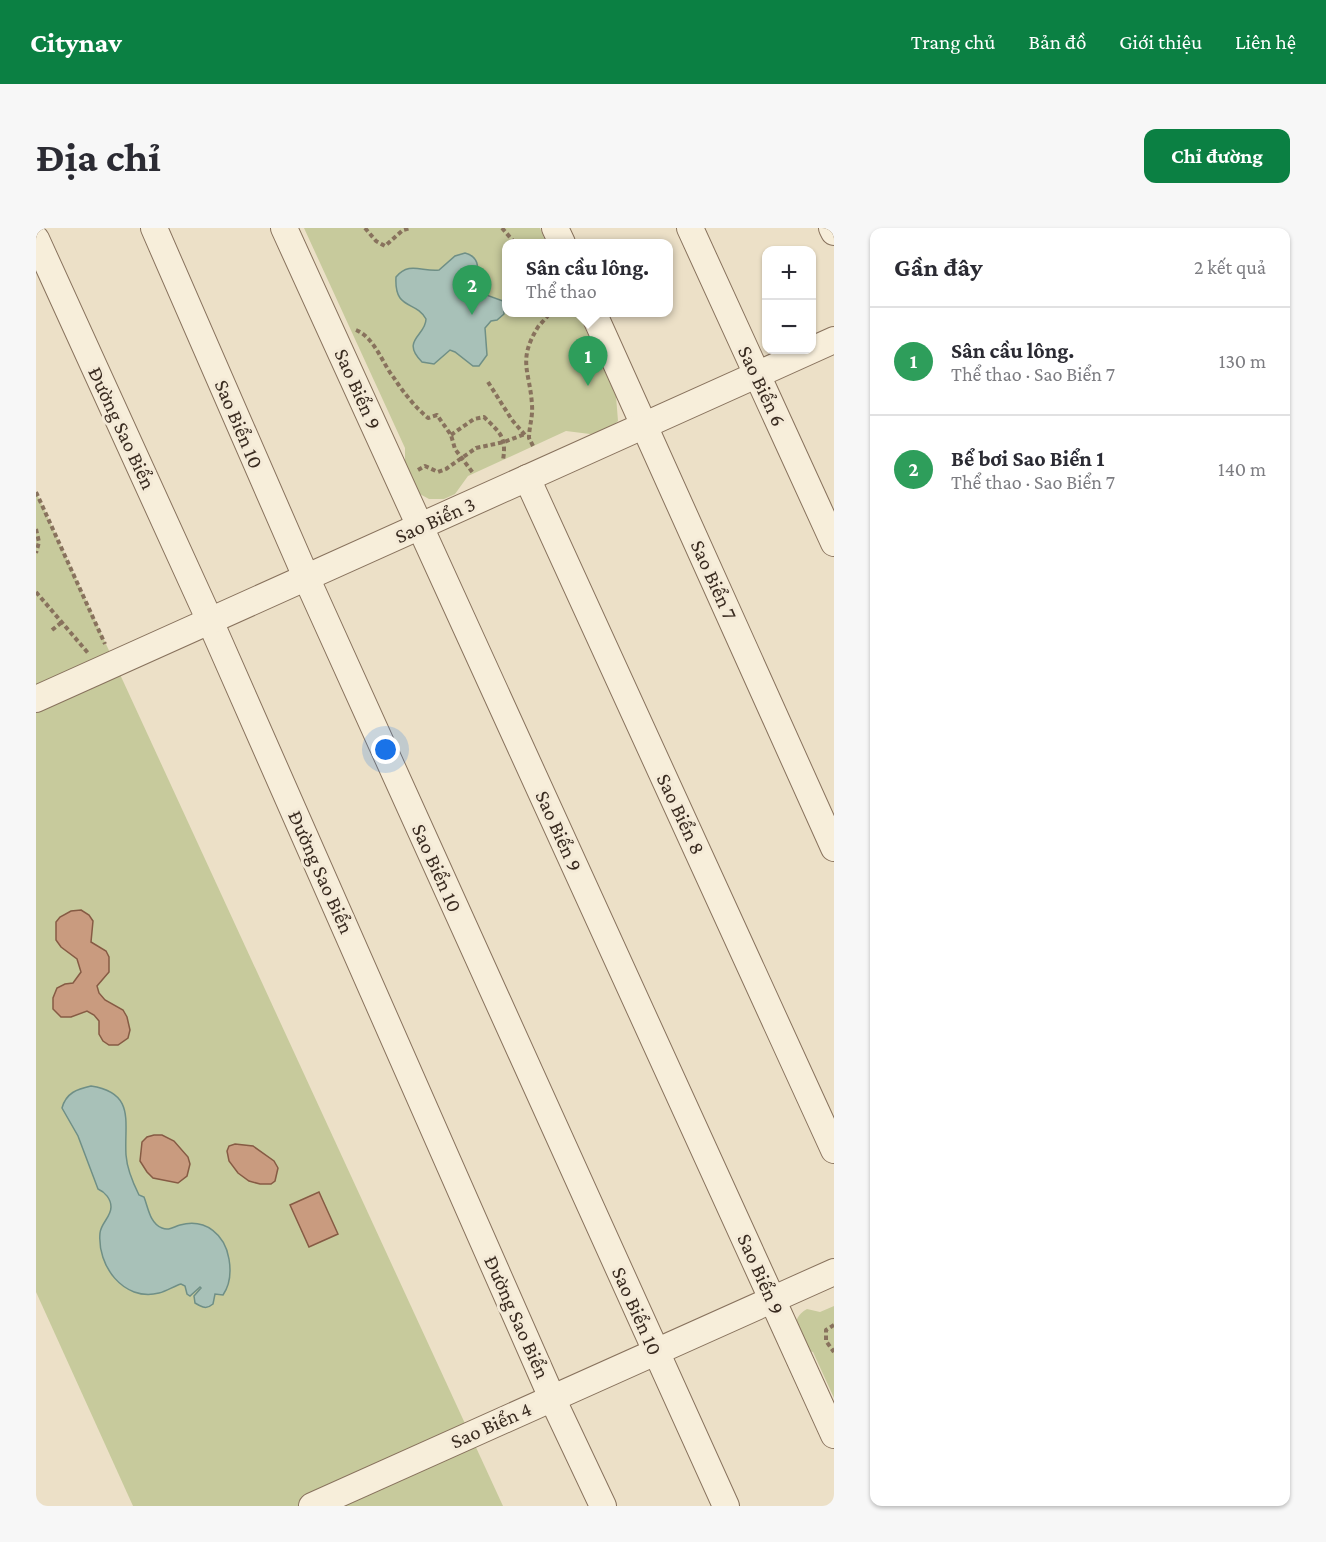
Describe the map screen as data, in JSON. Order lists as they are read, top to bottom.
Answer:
{
  "streets": {
    "street": [
      "Sao Biển 6",
      "Sao Biển 9",
      "Sao Biển 10",
      "Đường Sao Biển",
      "Sao Biển 3",
      "Sao Biển 7",
      "Sao Biển 8",
      "Sao Biển 4"
    ]
  },
  "crossings": [
    ["Sao Biển 6", "Sao Biển 3"],
    ["Sao Biển 9", "Sao Biển 3"],
    ["Sao Biển 9", "Sao Biển 4"],
    ["Sao Biển 10", "Sao Biển 3"],
    ["Sao Biển 10", "Sao Biển 4"],
    ["Đường Sao Biển", "Sao Biển 3"],
    ["Đường Sao Biển", "Sao Biển 4"],
    ["Sao Biển 3", "Sao Biển 7"],
    ["Sao Biển 3", "Sao Biển 8"]
  ],
  "page": {
    "header": "Citynav",
    "nav": [
      "Trang chủ",
      "Bản đồ",
      "Giới thiệu",
      "Liên hệ"
    ],
    "buttons": "Chỉ đường",
    "title": "Địa chỉ",
    "heading": ["Gần đây", "2 kết quả"],
    "popup": ["Sân cầu lông.", "Thể thao"],
    "map_buttons": ["+", "−"],
    "pins": ["2", "1"],
    "list": [
      {
        "mark": "1",
        "name": "Sân cầu lông.",
        "note": "Thể thao · Sao Biển 7",
        "value": "130 m"
      },
      {
        "mark": "2",
        "name": "Bể bơi Sao Biển 1",
        "note": "Thể thao · Sao Biển 7",
        "value": "140 m"
      }
    ]
  }
}
